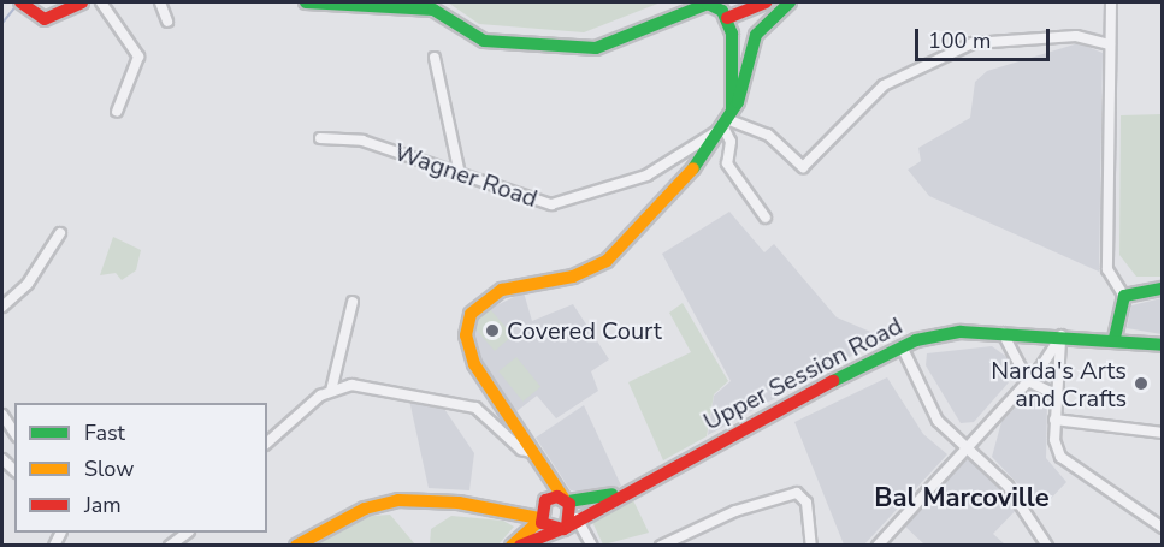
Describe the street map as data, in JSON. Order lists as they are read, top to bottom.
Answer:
{
  "streets": {
    "main road": ["Upper Session Road"],
    "street": ["Wagner Road"]
  },
  "districts": ["Bal Marcoville"],
  "places": ["Covered Court", "Narda's Arts and Crafts"],
  "legend": ["Fast", "Slow", "Jam"],
  "scale_bar": "100 m"
}
